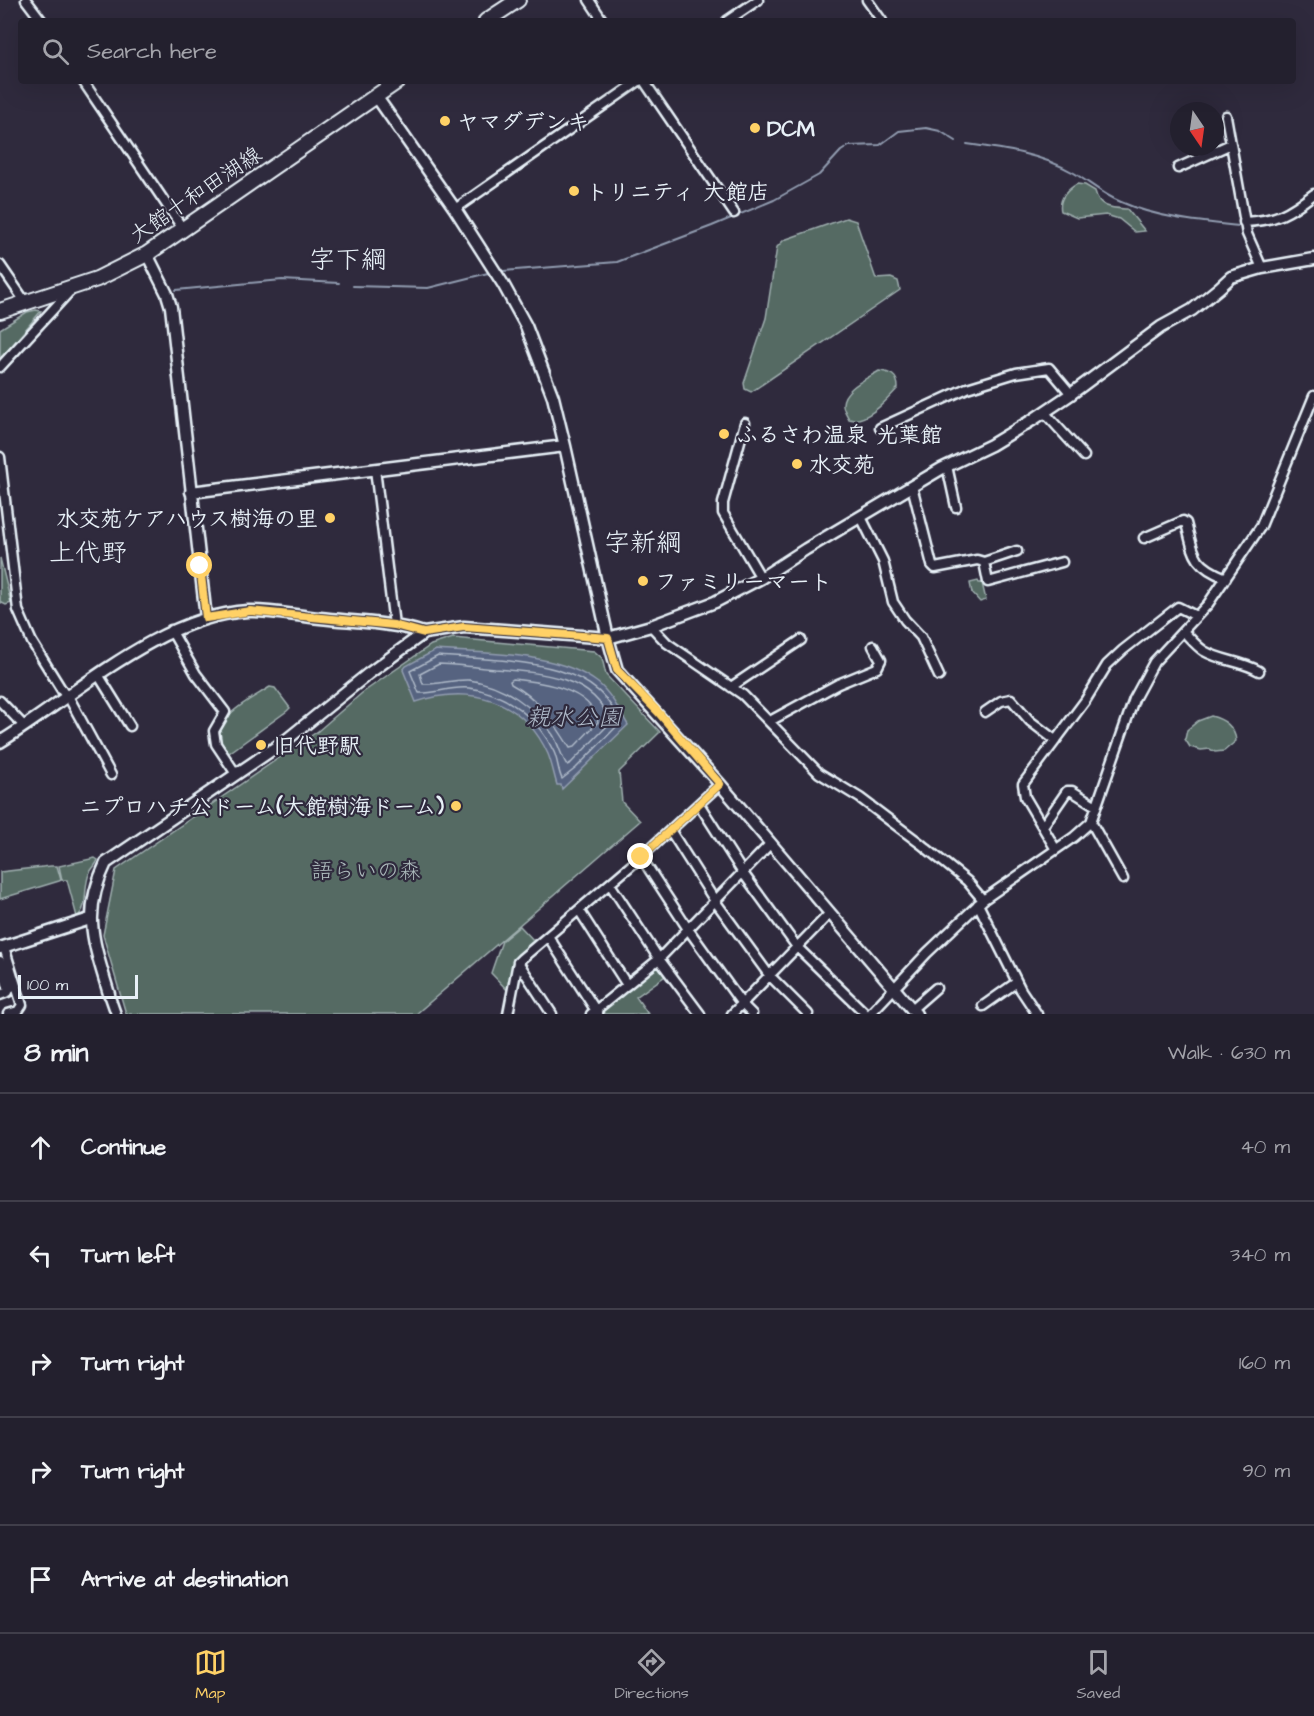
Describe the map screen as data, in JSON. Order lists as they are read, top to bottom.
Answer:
{
  "streets": {
    "main road": ["大館十和田湖線"]
  },
  "districts": ["字下綱", "字新綱", "上代野"],
  "water": ["親水公園"],
  "parks": ["語らいの森"],
  "places": [
    "ヤマダデンキ",
    "DCM",
    "トリニティ 大館店",
    "ふるさわ温泉 光葉館",
    "水交苑",
    "水交苑ケアハウス樹海の里",
    "ファミリーマート",
    "旧代野駅",
    "ニプロハチ公ドーム(大館樹海ドーム)"
  ],
  "scale_bar": "100 m",
  "north": "bottom",
  "page": {
    "search": "Search here",
    "scale": "100 m",
    "heading": ["8 min", "Walk · 630 m"],
    "list": [
      ["Continue", "40 m"],
      ["Turn left", "340 m"],
      ["Turn right", "160 m"],
      ["Turn right", "90 m"],
      "Arrive at destination"
    ],
    "nav": ["Map", "Directions", "Saved"]
  }
}
